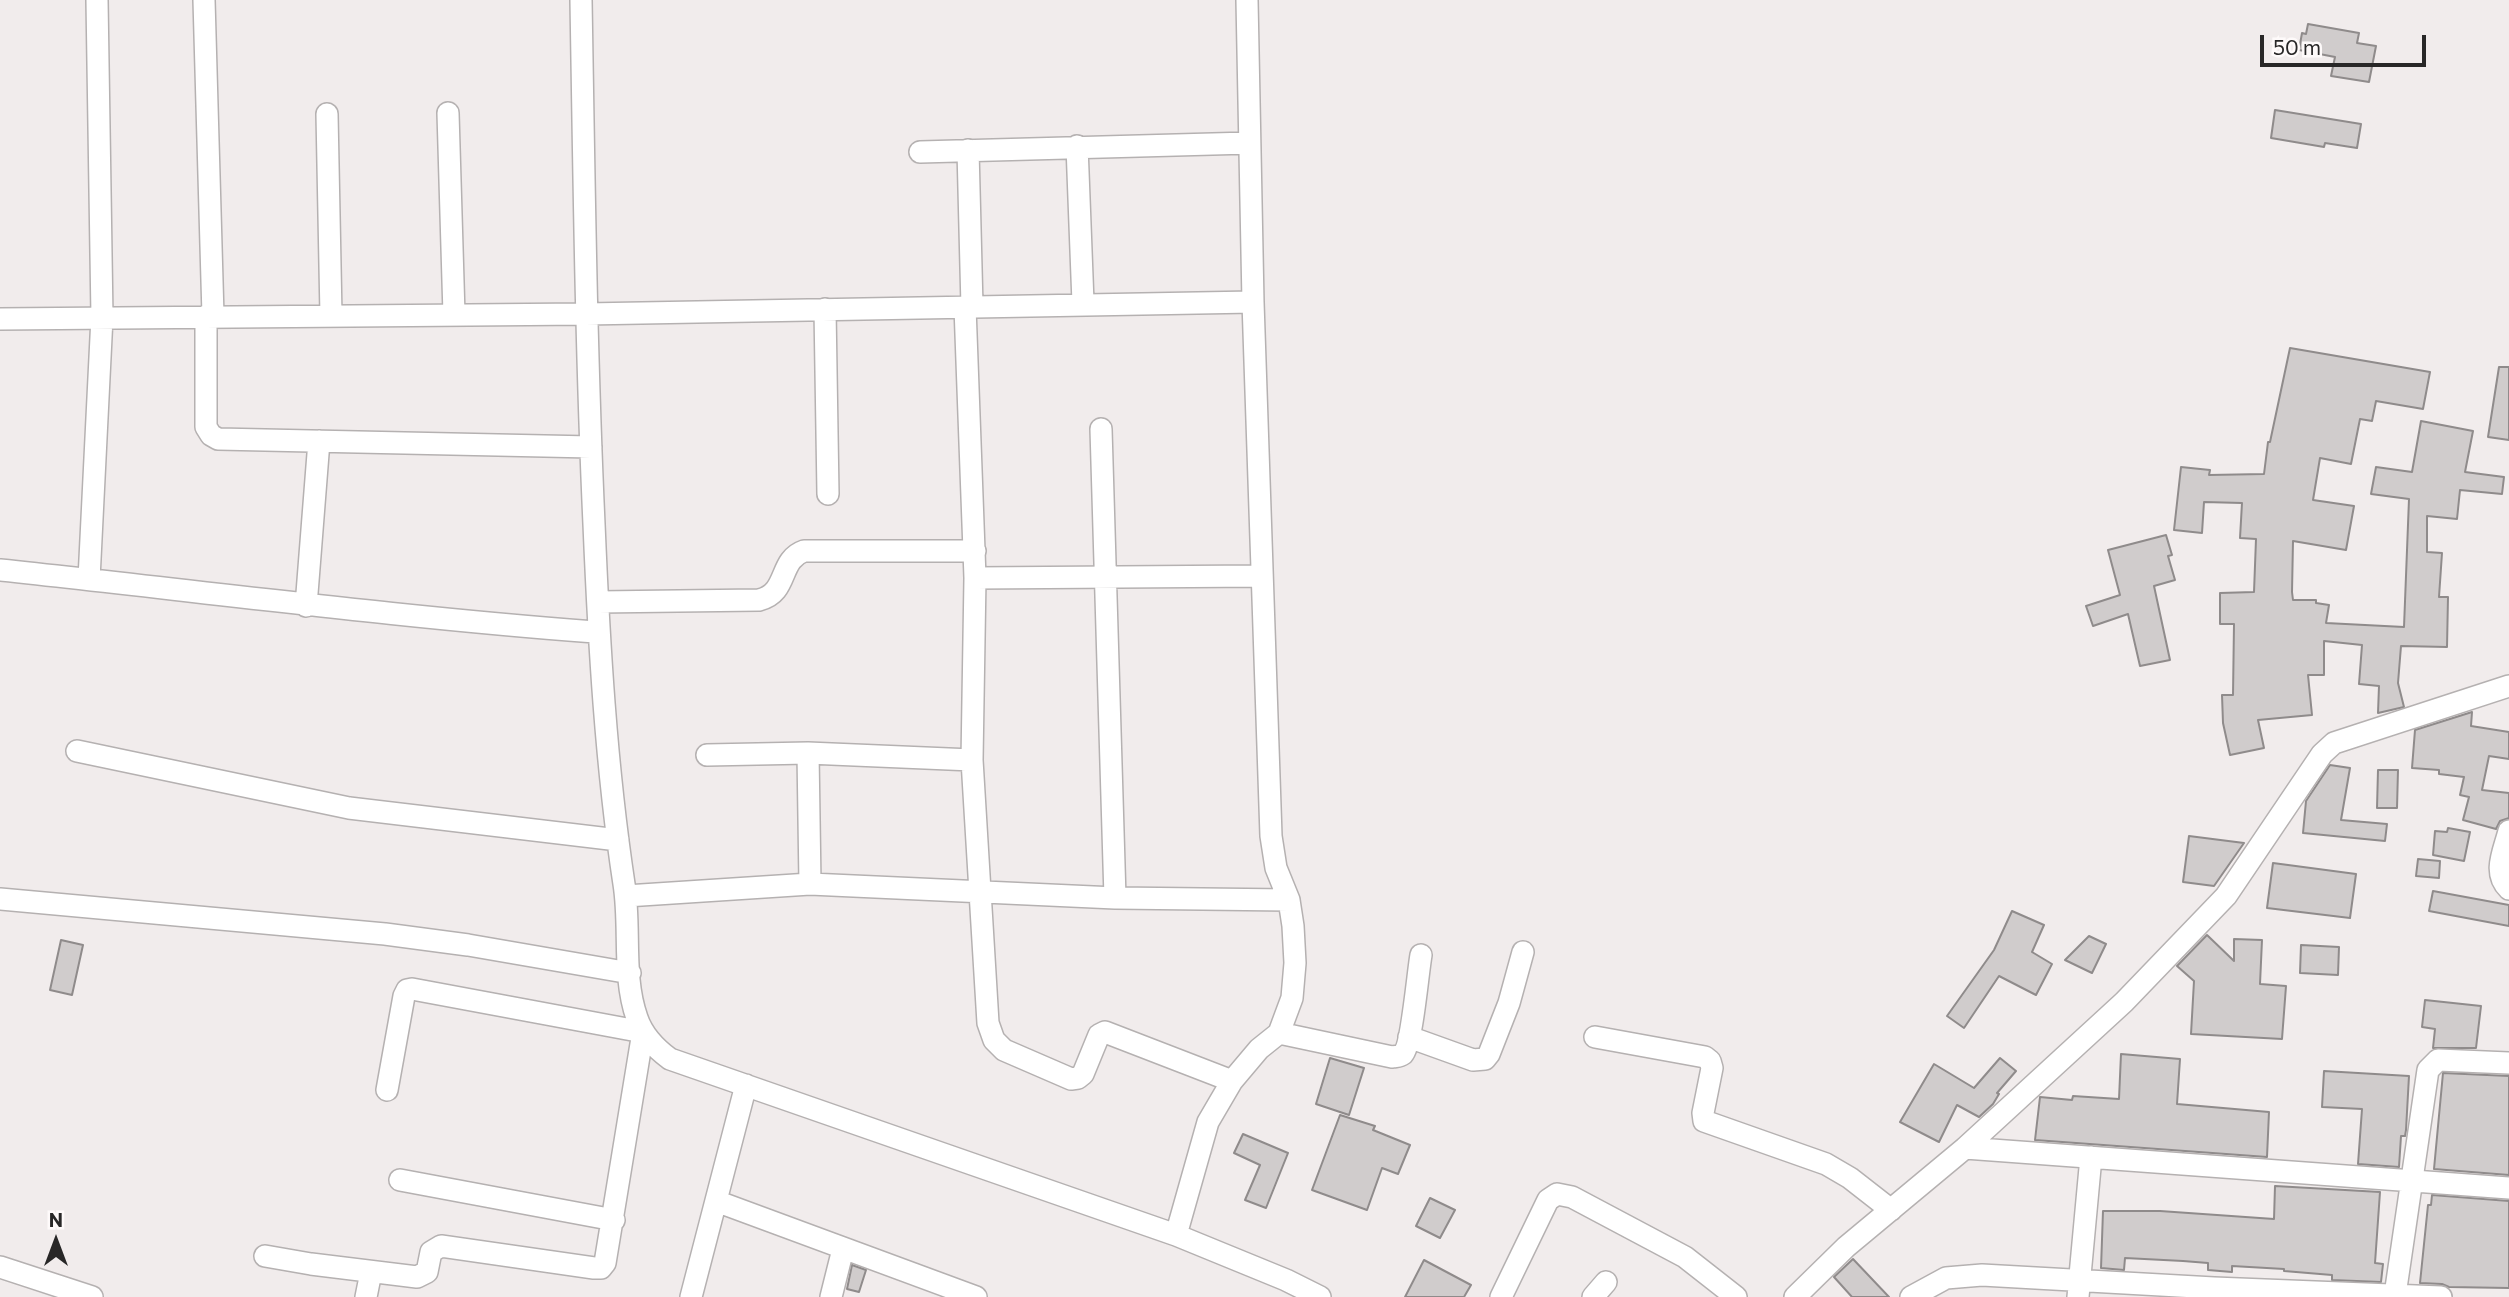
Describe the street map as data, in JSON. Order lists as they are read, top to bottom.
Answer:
{
  "scale_bar": "50 m",
  "north": "top"
}
